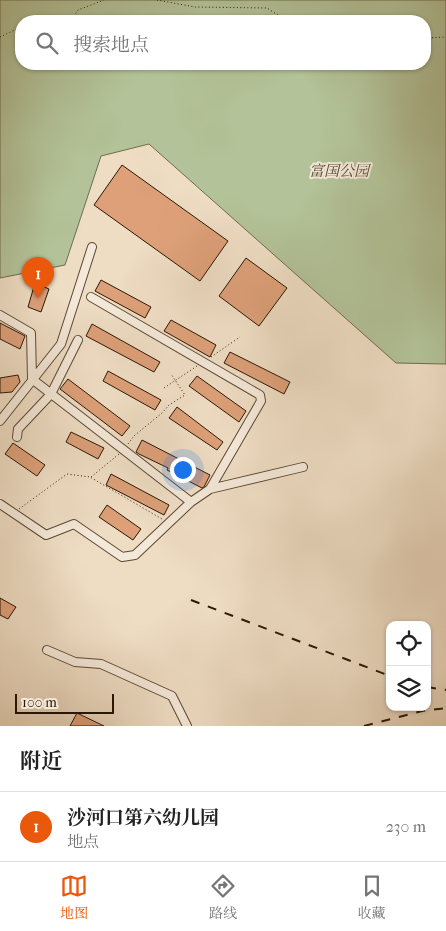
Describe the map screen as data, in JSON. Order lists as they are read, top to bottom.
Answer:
{
  "parks": ["富国公园"],
  "scale_bar": "100 m",
  "page": {
    "search": "搜索地点",
    "pins": "1",
    "scale": "100 m",
    "heading": "附近",
    "list": [
      {
        "mark": "1",
        "name": "沙河口第六幼儿园",
        "note": "地点",
        "value": "230 m"
      }
    ],
    "nav": ["地图", "路线", "收藏"]
  }
}
